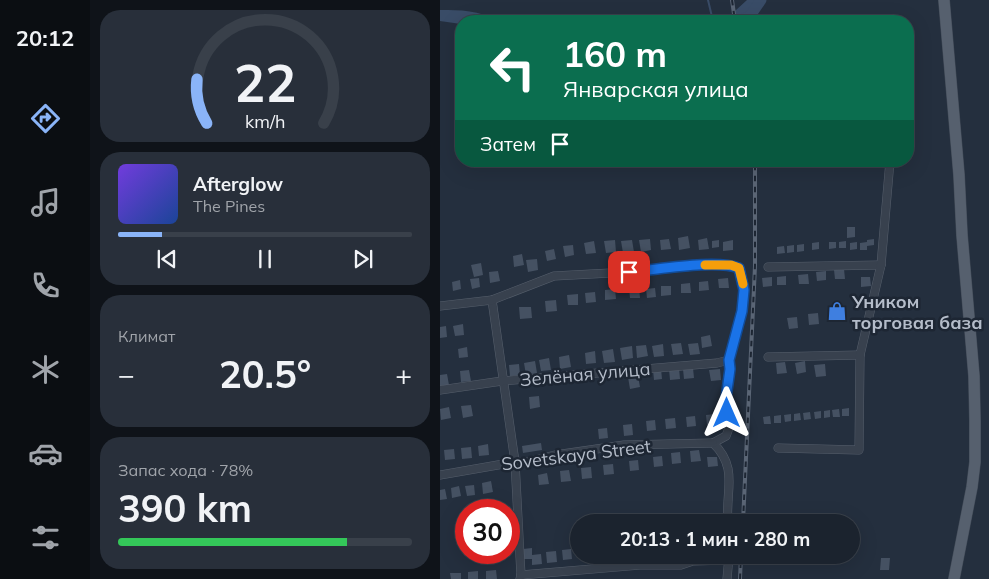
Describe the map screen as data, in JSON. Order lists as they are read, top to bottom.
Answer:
{
  "streets": {
    "street": ["Зелёная улица", "Sovetskaya Street"]
  },
  "places": {
    "shop": ["Уником торговая база"]
  },
  "page": {
    "tabs": "20:12",
    "turn": ["160 m", "Январская улица"],
    "then": "Затем",
    "song": ["Afterglow", "The Pines"],
    "tile": [
      "Климат",
      ["Запас хода · 78%", "390 km"]
    ],
    "heat": ["−", "20.5°", "+"],
    "limit": "30",
    "trip": "20:13 · 1 мин · 280 m",
    "gauge": ["22", "km/h"]
  }
}
